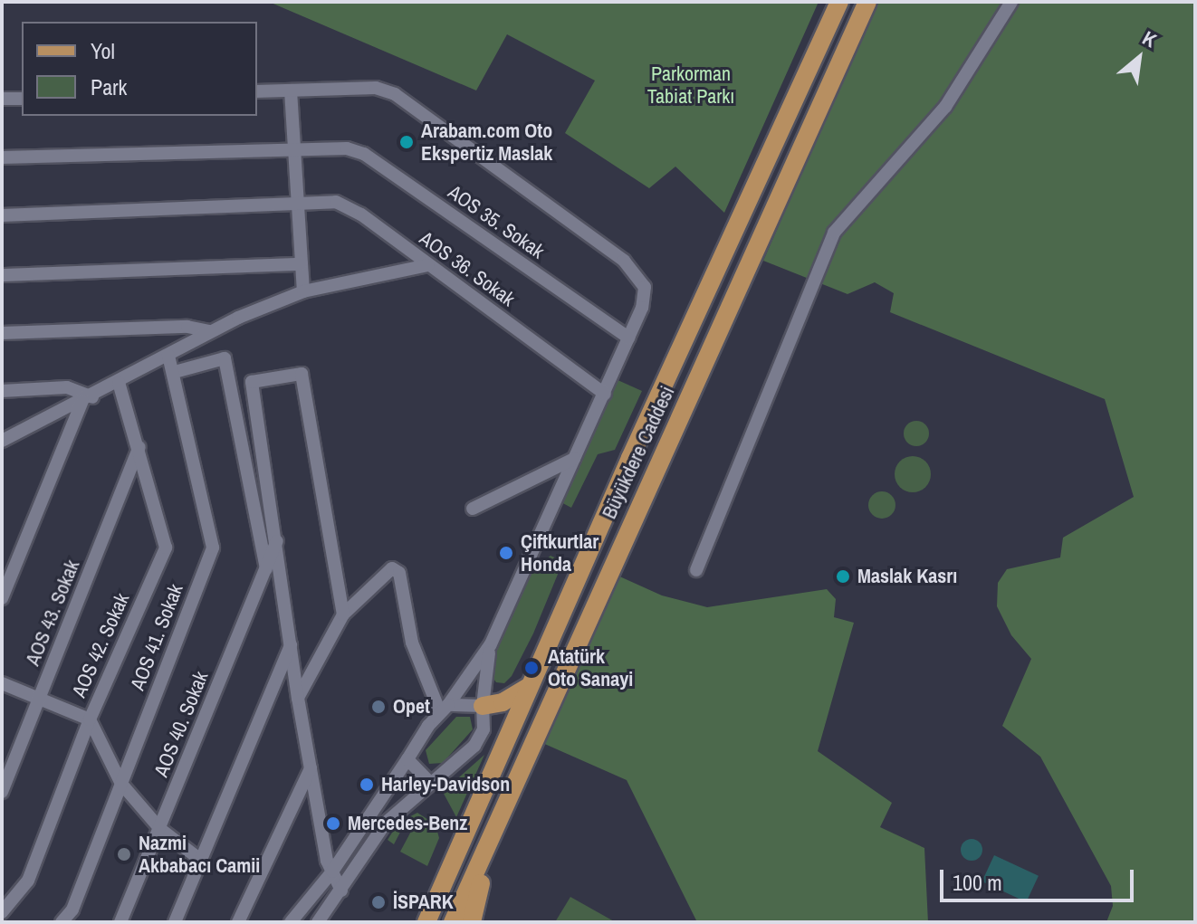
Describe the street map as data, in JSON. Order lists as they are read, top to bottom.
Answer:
{
  "streets": {
    "main road": ["Büyükdere Caddesi"],
    "street": [
      "AOS 35. Sokak",
      "AOS 36. Sokak",
      "AOS 43. Sokak",
      "AOS 41. Sokak",
      "AOS 42. Sokak",
      "AOS 40. Sokak"
    ]
  },
  "crossings": [
    ["AOS 43. Sokak", "AOS 42. Sokak"]
  ],
  "parks": ["Parkorman Tabiat Parkı"],
  "places": [
    "Arabam.com Oto Ekspertiz Maslak",
    "Çiftkurtlar Honda",
    "Maslak Kasrı",
    "Atatürk Oto Sanayi",
    "Opet",
    "Harley-Davidson",
    "Mercedes-Benz",
    "Nazmi Akbabacı Camii",
    "İSPARK"
  ],
  "legend": ["Yol", "Park"],
  "scale_bar": "100 m",
  "north": "top right"
}
